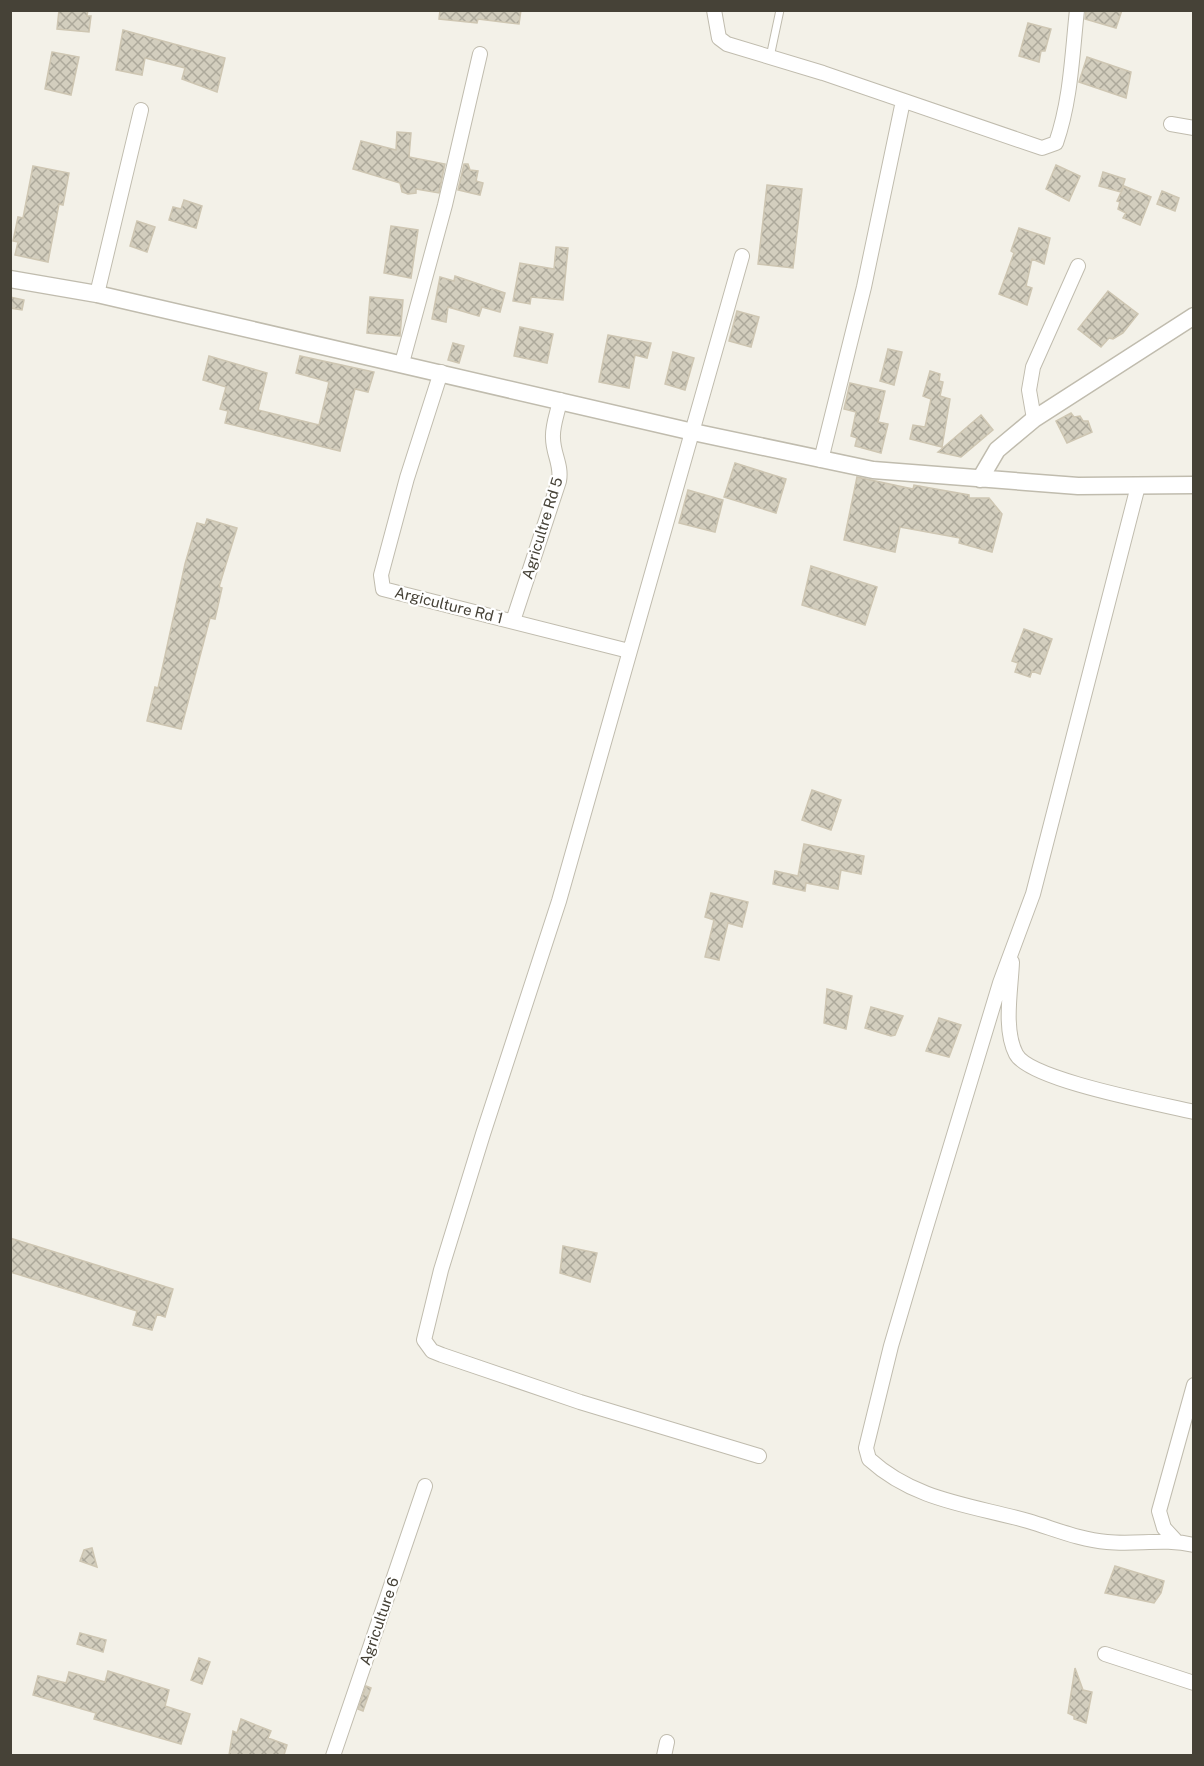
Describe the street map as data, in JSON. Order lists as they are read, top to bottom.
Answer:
{
  "streets": {
    "street": ["Agricultre Rd 5", "Argiculture Rd 1", "Agriculture 6"]
  },
  "crossings": [
    ["Agricultre Rd 5", "Argiculture Rd 1"]
  ]
}
